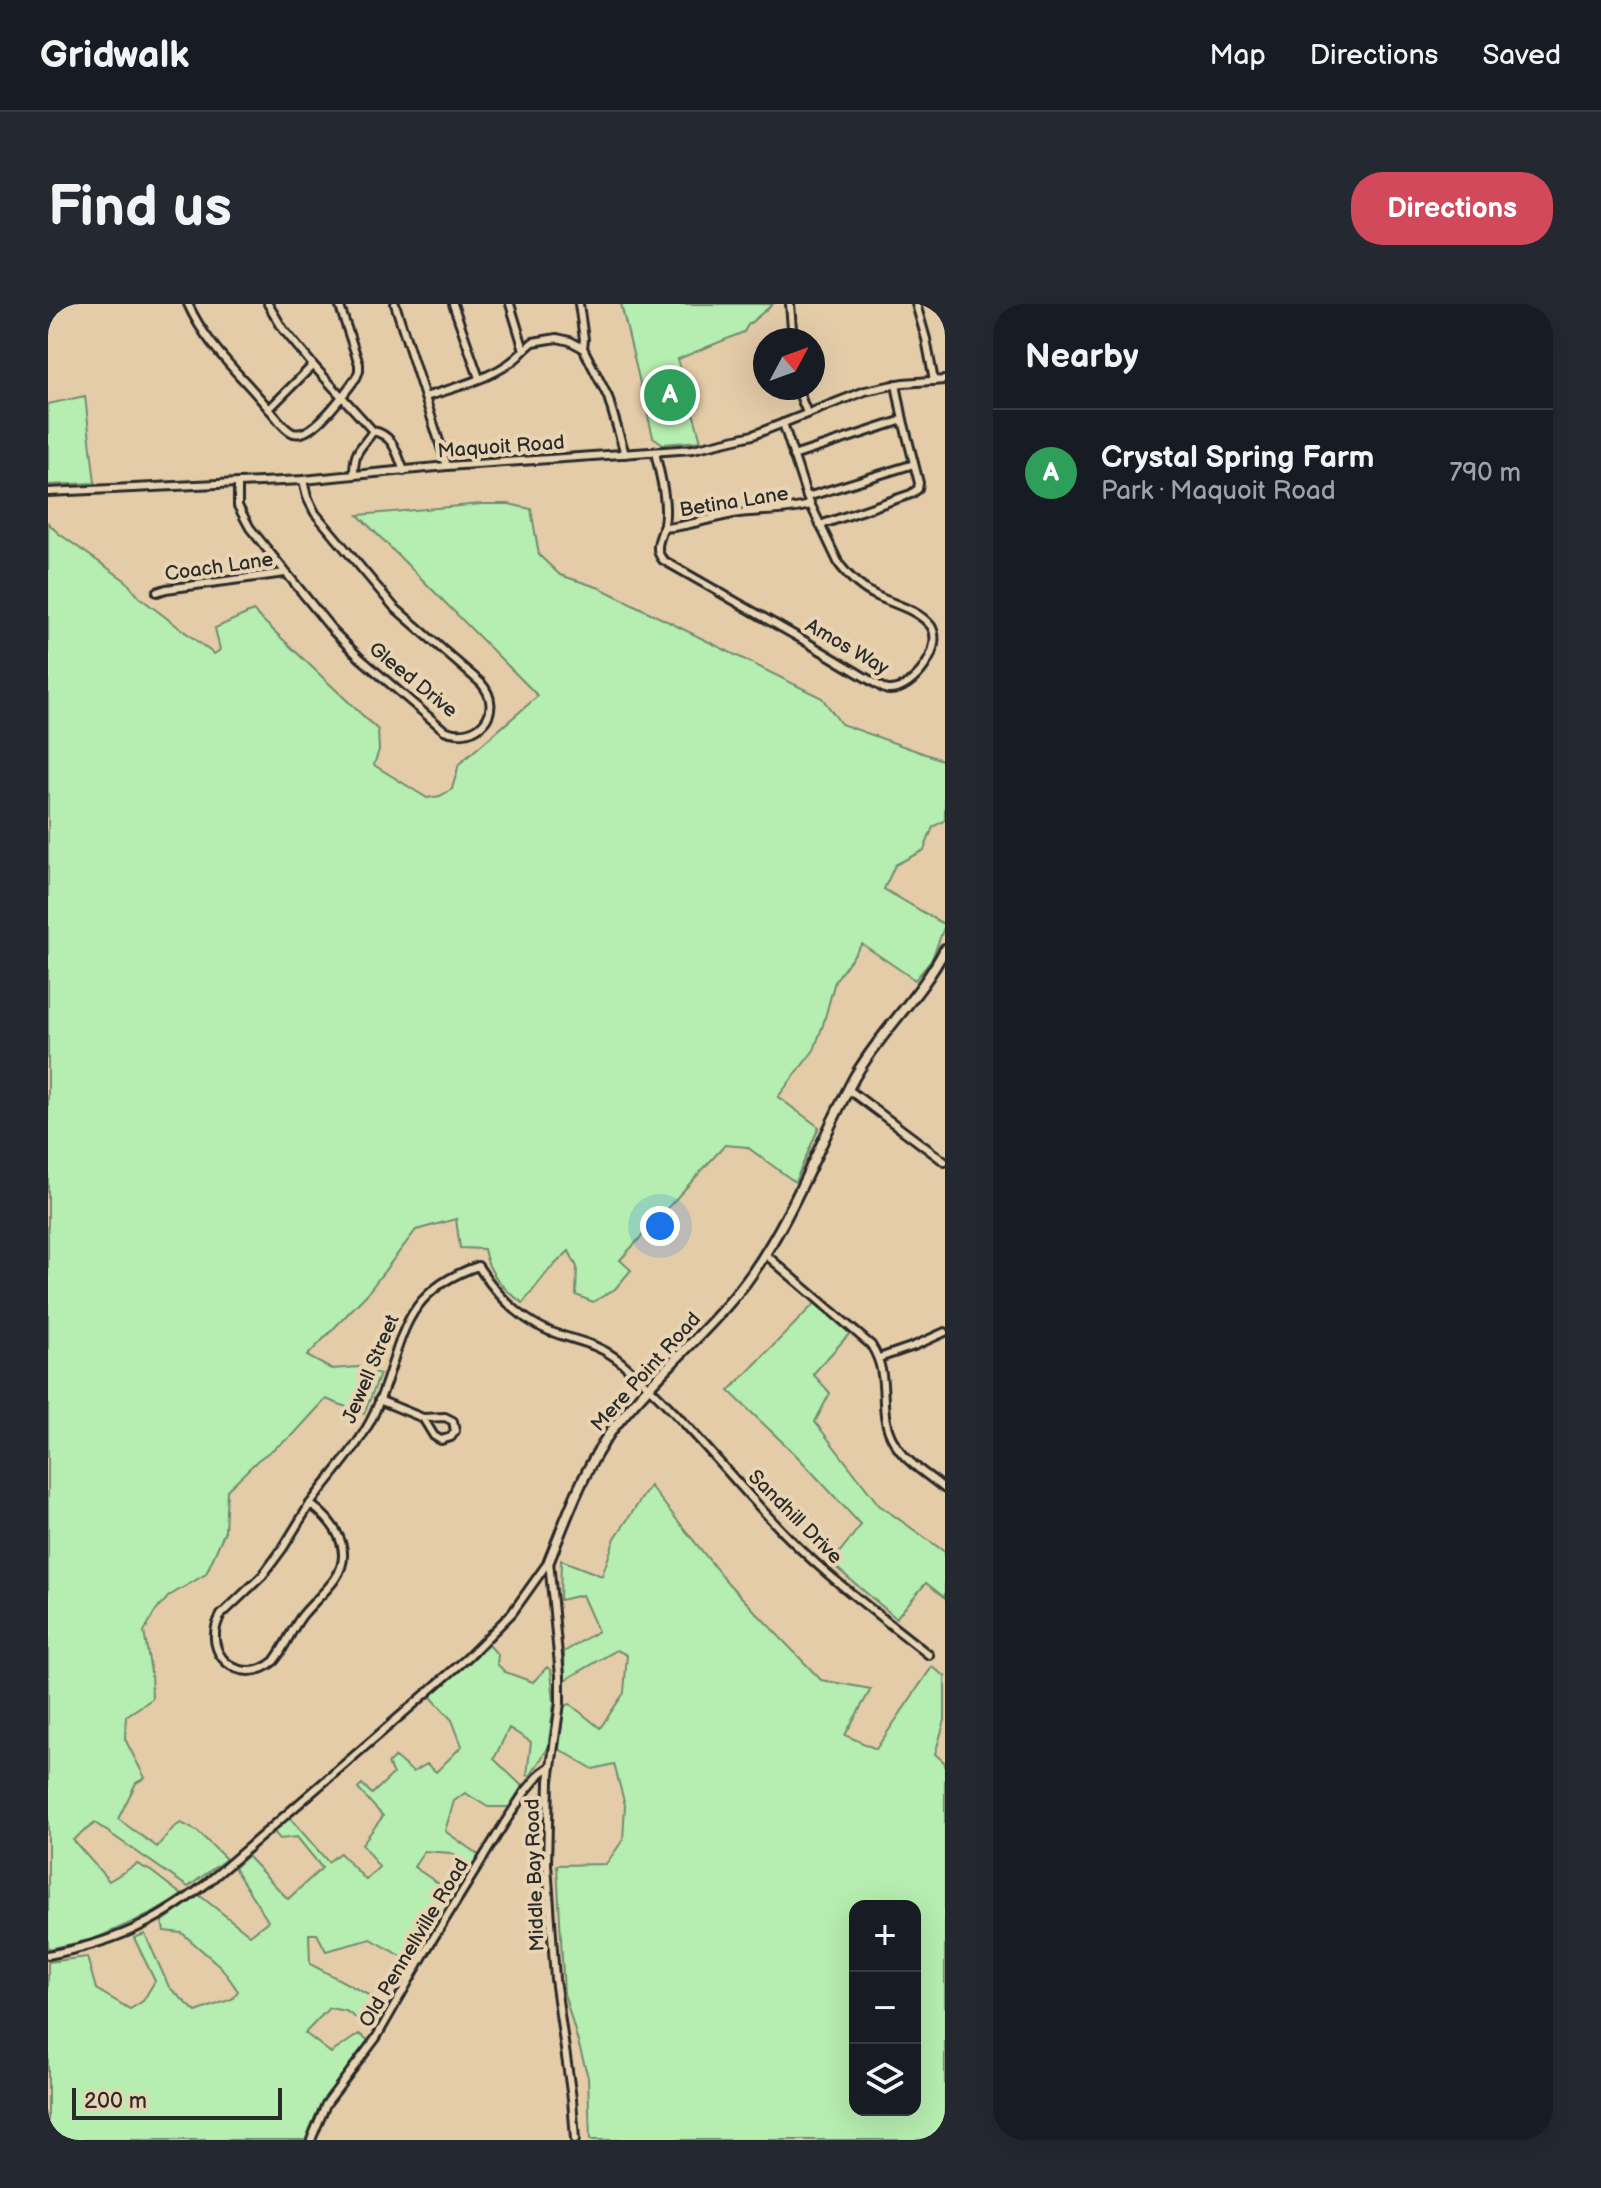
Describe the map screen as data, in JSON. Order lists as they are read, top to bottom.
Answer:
{
  "streets": {
    "street": [
      "Maquoit Road",
      "Betina Lane",
      "Coach Lane",
      "Amos Way",
      "Gleed Drive",
      "Jewell Street",
      "Mere Point Road",
      "Sandhill Drive",
      "Middle Bay Road",
      "Old Pennellville Road"
    ]
  },
  "crossings": [
    ["Maquoit Road", "Amos Way"],
    ["Maquoit Road", "Gleed Drive"],
    ["Betina Lane", "Amos Way"],
    ["Coach Lane", "Gleed Drive"],
    ["Jewell Street", "Sandhill Drive"],
    ["Mere Point Road", "Sandhill Drive"],
    ["Mere Point Road", "Middle Bay Road"],
    ["Middle Bay Road", "Old Pennellville Road"]
  ],
  "scale_bar": "200 m",
  "north": "top right",
  "page": {
    "header": "Gridwalk",
    "nav": ["Map", "Directions", "Saved"],
    "buttons": "Directions",
    "title": "Find us",
    "heading": "Nearby",
    "pins": "A",
    "list": [
      {
        "mark": "A",
        "name": "Crystal Spring Farm",
        "note": "Park · Maquoit Road",
        "value": "790 m"
      }
    ],
    "map_buttons": ["+", "−"],
    "scale": "200 m"
  }
}
